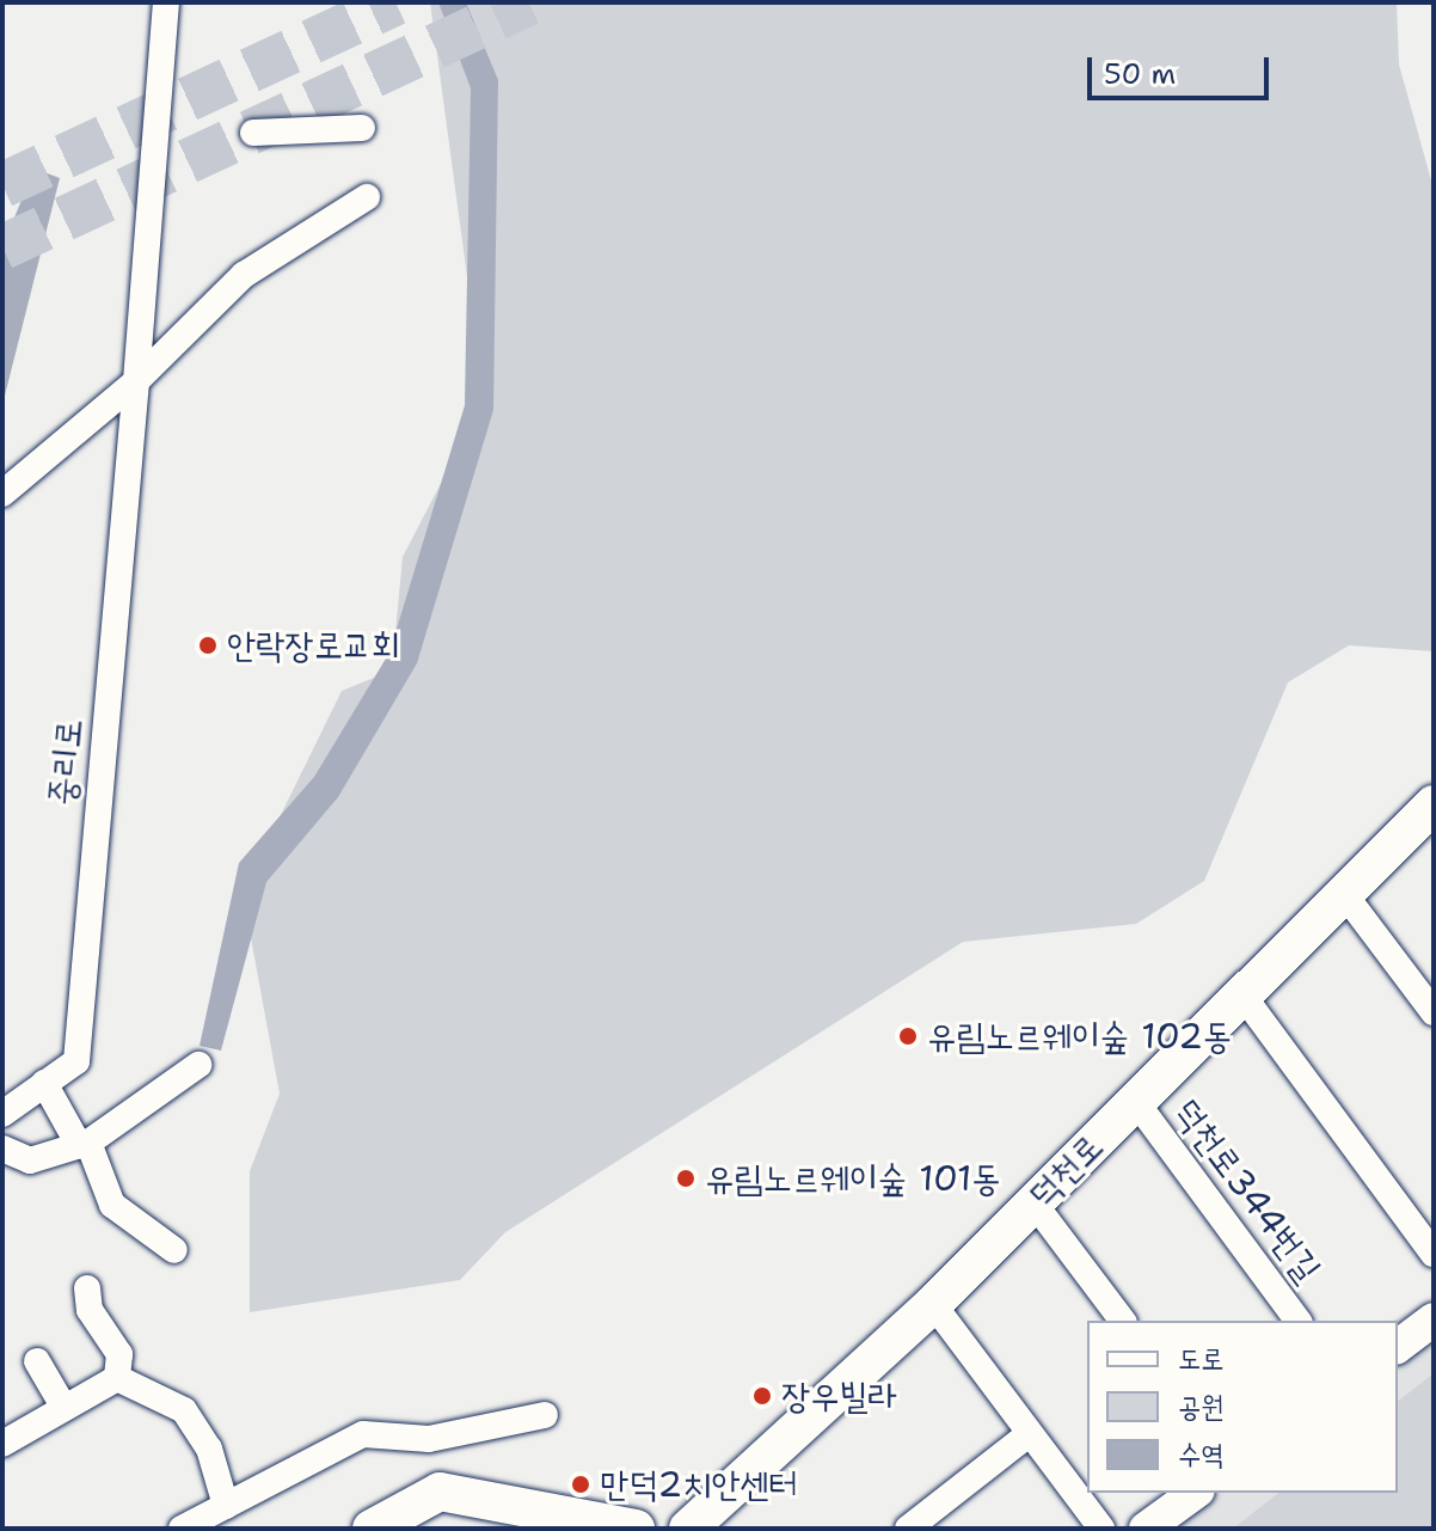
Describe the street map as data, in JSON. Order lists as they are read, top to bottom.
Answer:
{
  "streets": {
    "main road": ["덕천로"],
    "street": ["중리로", "덕천로344번길"]
  },
  "crossings": [
    ["덕천로", "덕천로344번길"]
  ],
  "places": [
    "안락장로교회",
    "유림노르웨이숲 102동",
    "유림노르웨이숲 101동",
    "장우빌라",
    "만덕2치안센터"
  ],
  "legend": ["도로", "공원", "수역"],
  "scale_bar": "50 m"
}
